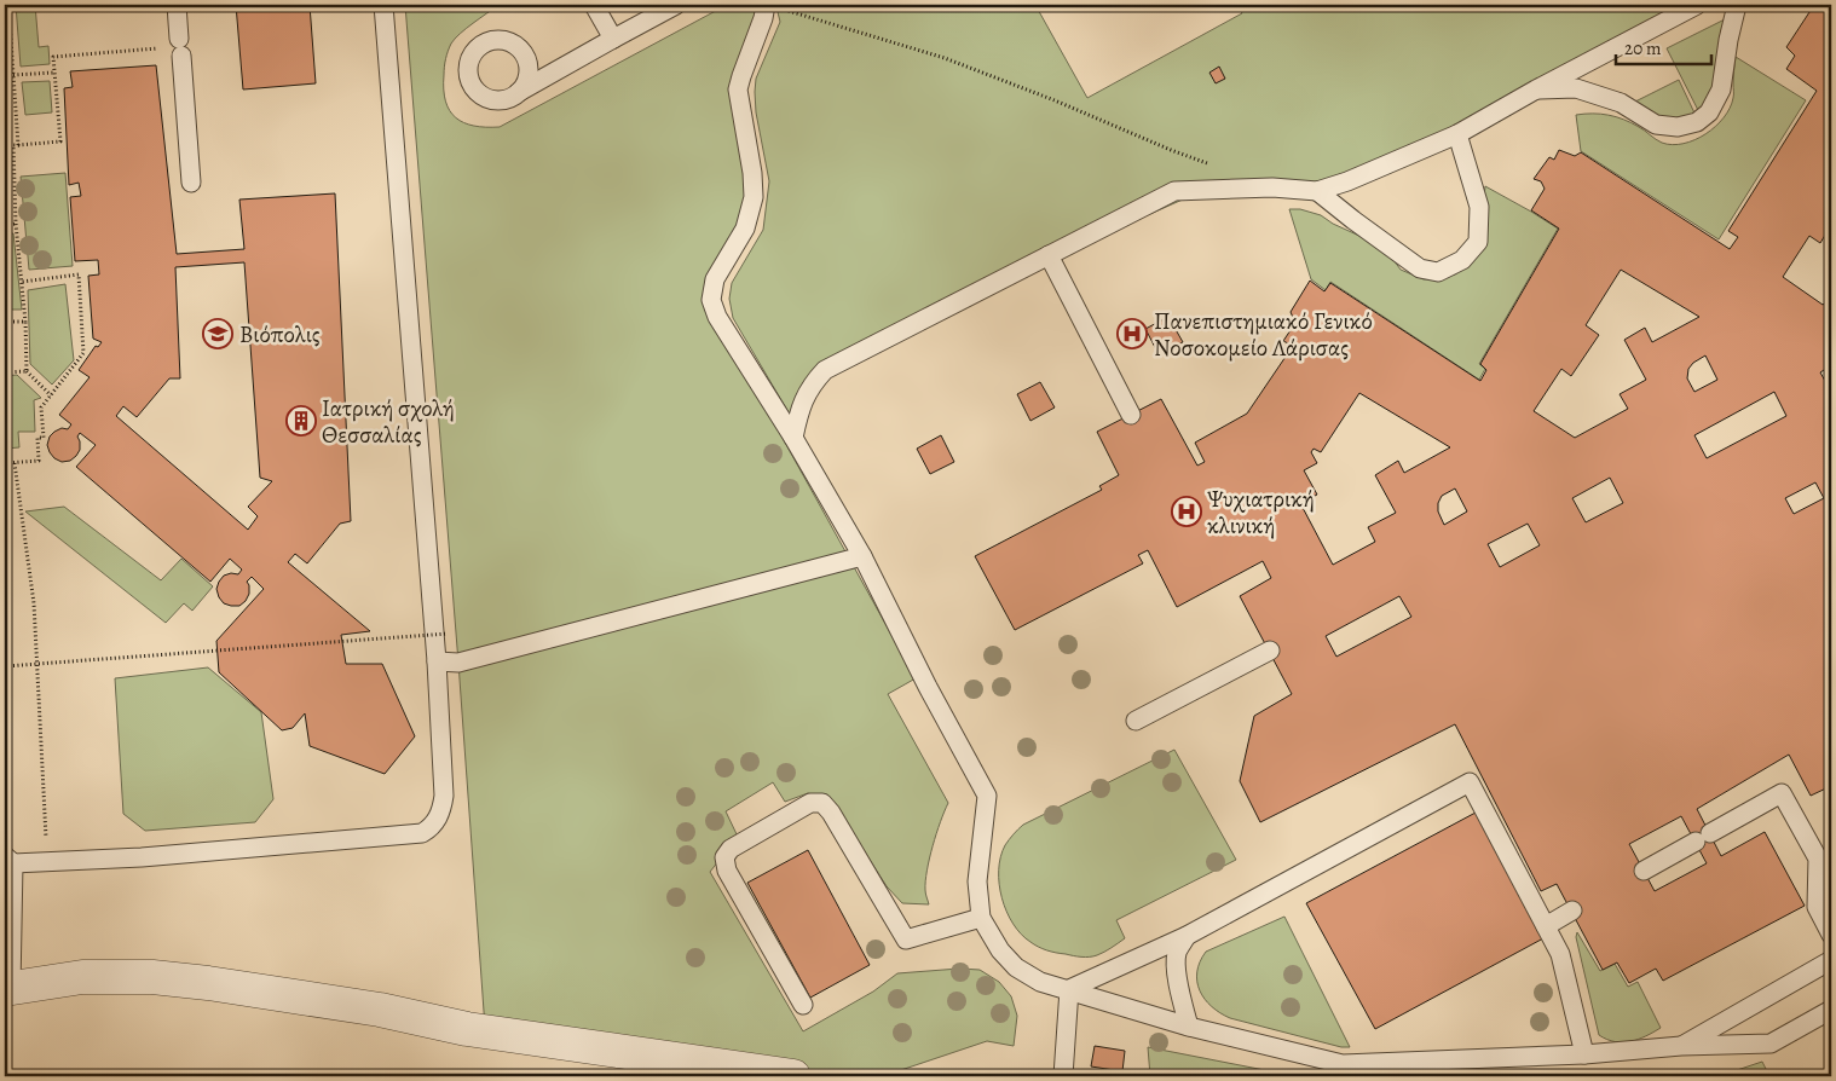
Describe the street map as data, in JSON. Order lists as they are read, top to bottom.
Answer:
{
  "places": {
    "school or university": ["Βιόπολις"],
    "hospital": ["Πανεπιστημιακό Γενικό Νοσοκομείο Λάρισας", "Ψυχιατρική κλινική"],
    "building": ["Ιατρική σχολή Θεσσαλίας"]
  },
  "scale_bar": "20 m"
}
